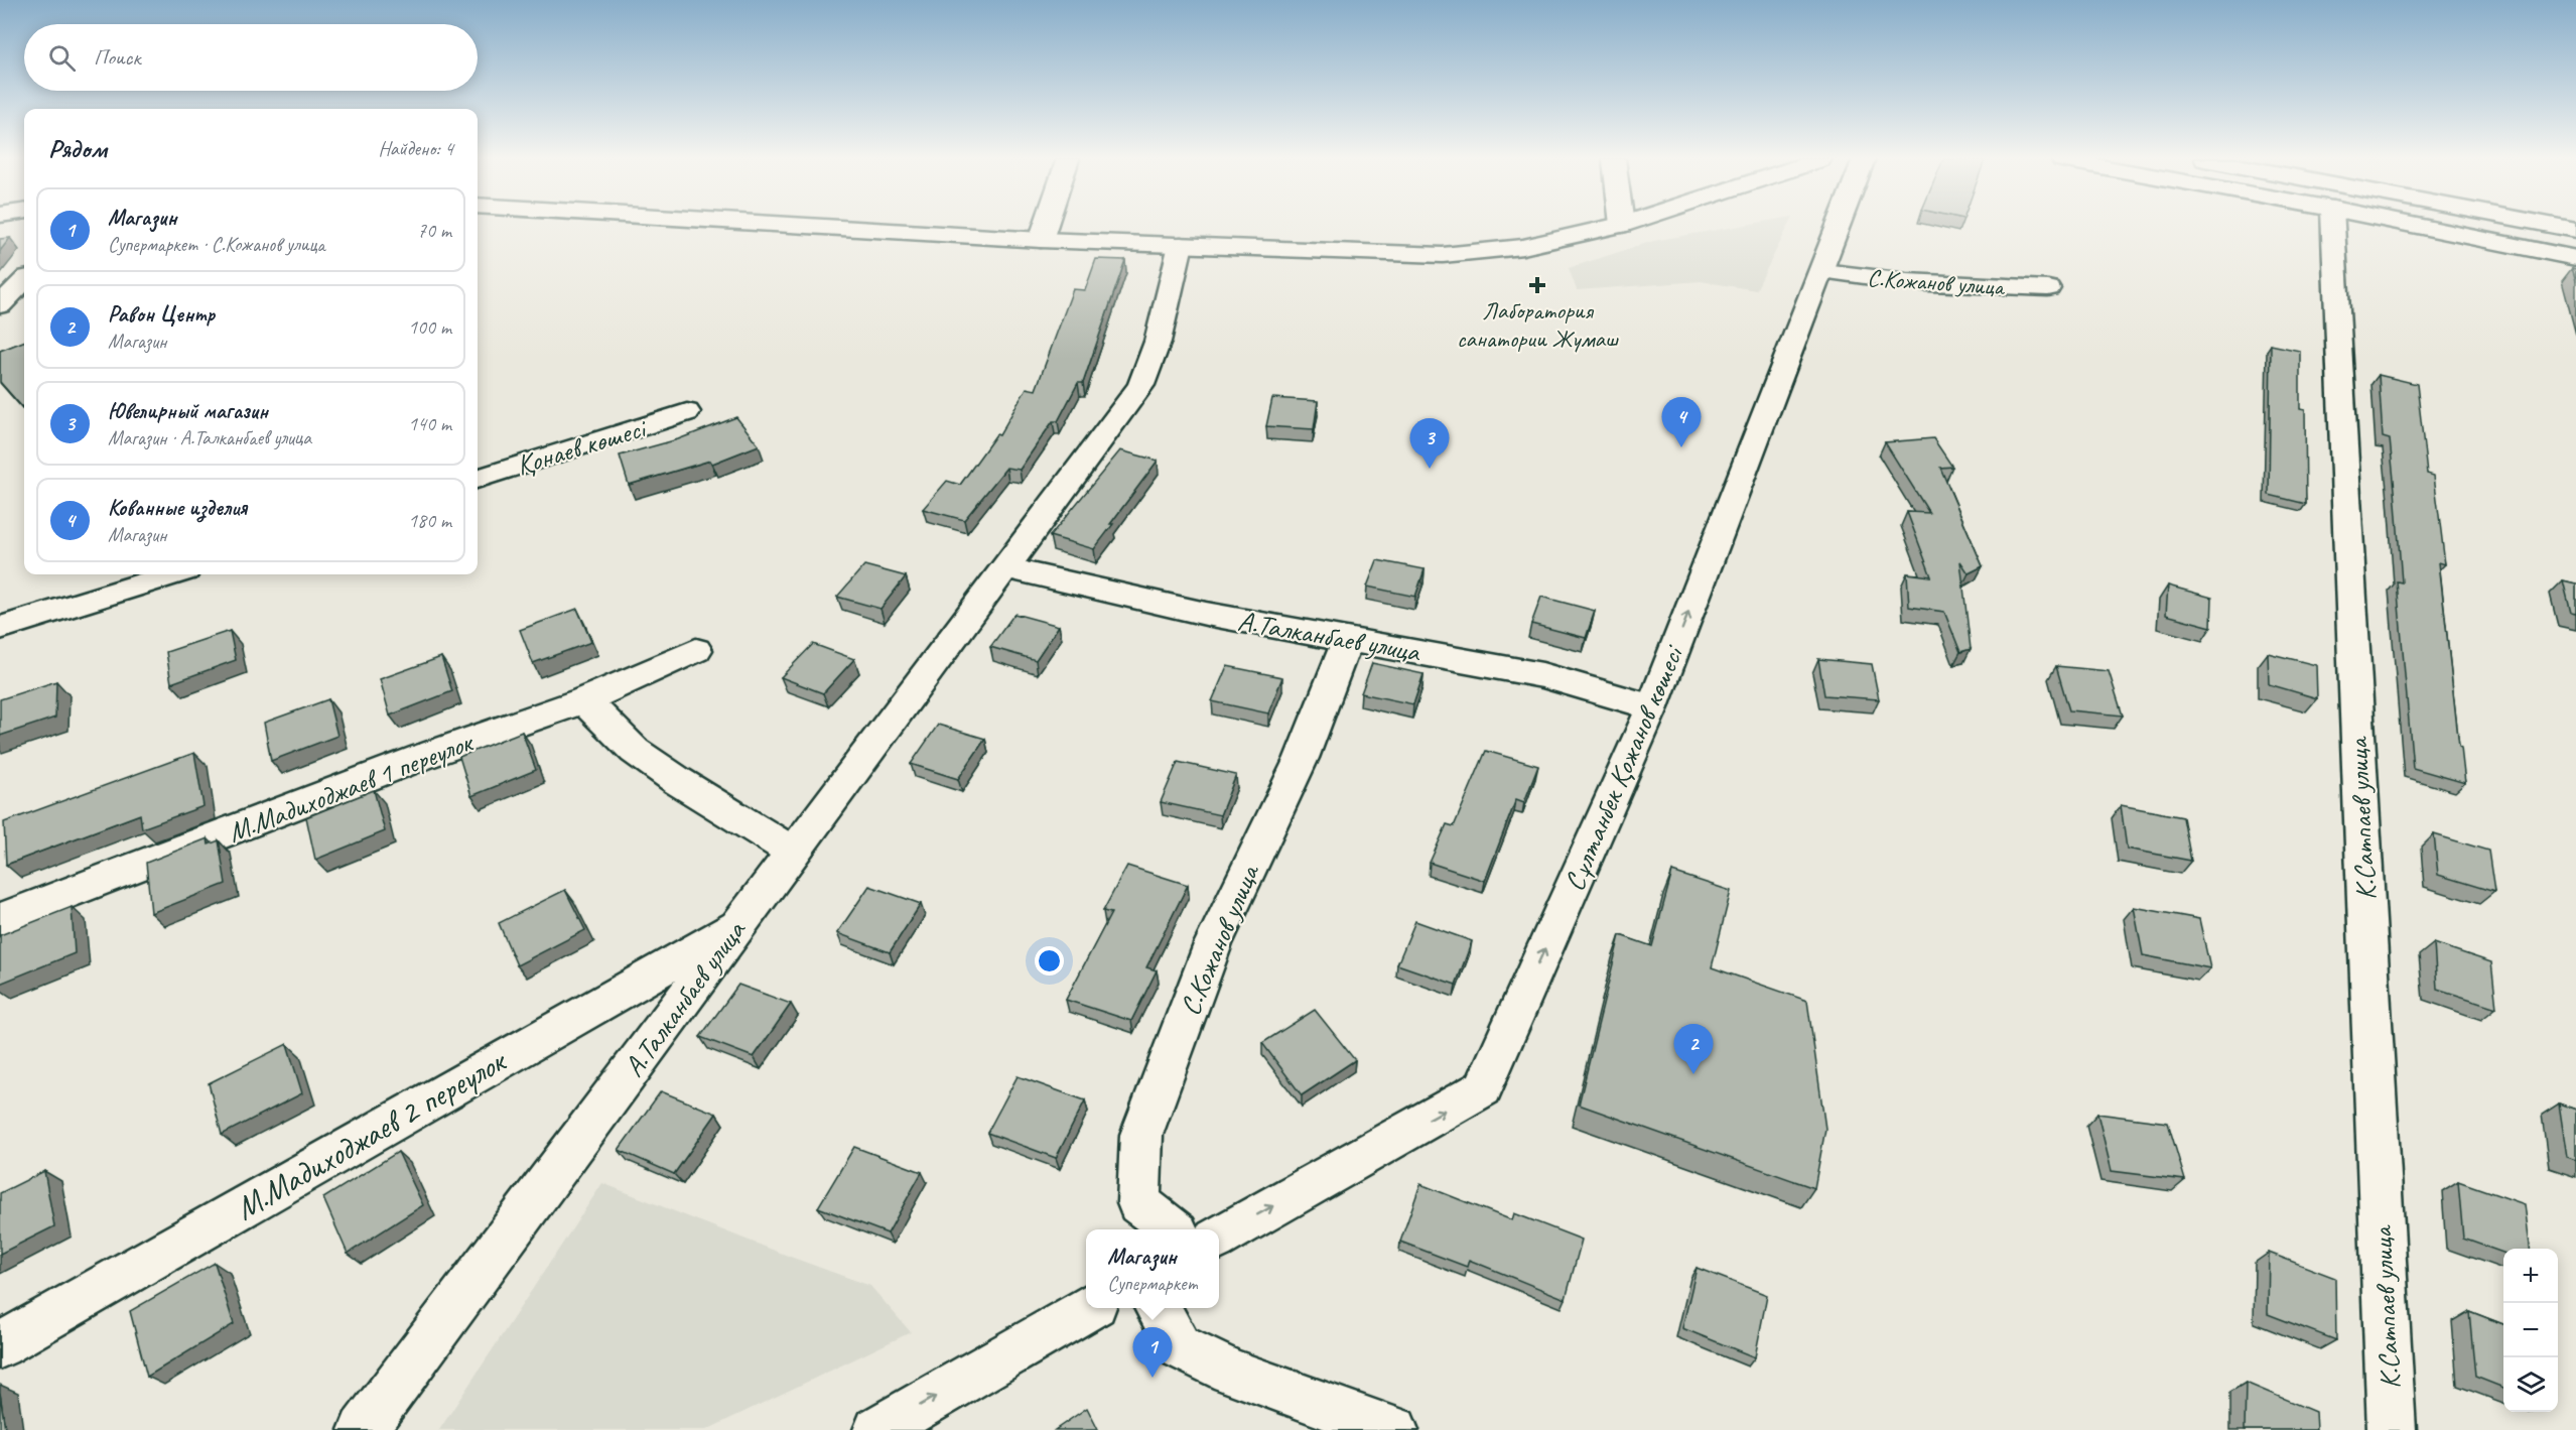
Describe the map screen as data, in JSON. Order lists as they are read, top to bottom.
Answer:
{
  "streets": {
    "street": [
      "С.Кожанов улица",
      "Қонаев көшесі",
      "А.Талканбаев улица",
      "Сұлтанбек Қожанов көшесі",
      "М.Мадиходжаев 1 переулок",
      "К.Сатпаев улица",
      "М.Мадиходжаев 2 переулок"
    ]
  },
  "crossings": [
    ["С.Кожанов улица", "А.Талканбаев улица"],
    ["С.Кожанов улица", "Сұлтанбек Қожанов көшесі"],
    ["А.Талканбаев улица", "Сұлтанбек Қожанов көшесі"],
    ["А.Талканбаев улица", "М.Мадиходжаев 2 переулок"]
  ],
  "one_way": ["Сұлтанбек Қожанов көшесі"],
  "places": {
    "health": ["Лаборатория санатории Жумаш"]
  },
  "page": {
    "search": "Поиск",
    "heading": ["Рядом", "Найдено: 4"],
    "list": [
      {
        "mark": "1",
        "name": "Магазин",
        "note": "Супермаркет · С.Кожанов улица",
        "value": "70 m"
      },
      {
        "mark": "2",
        "name": "Равон Центр",
        "note": "Магазин",
        "value": "100 m"
      },
      {
        "mark": "3",
        "name": "Ювелирный магазин",
        "note": "Магазин · А.Талканбаев улица",
        "value": "140 m"
      },
      {
        "mark": "4",
        "name": "Кованные изделия",
        "note": "Магазин",
        "value": "180 m"
      }
    ],
    "pins": [
      "4",
      "3",
      "2",
      "1"
    ],
    "popup": ["Магазин", "Супермаркет"],
    "map_buttons": ["+", "−"]
  }
}
